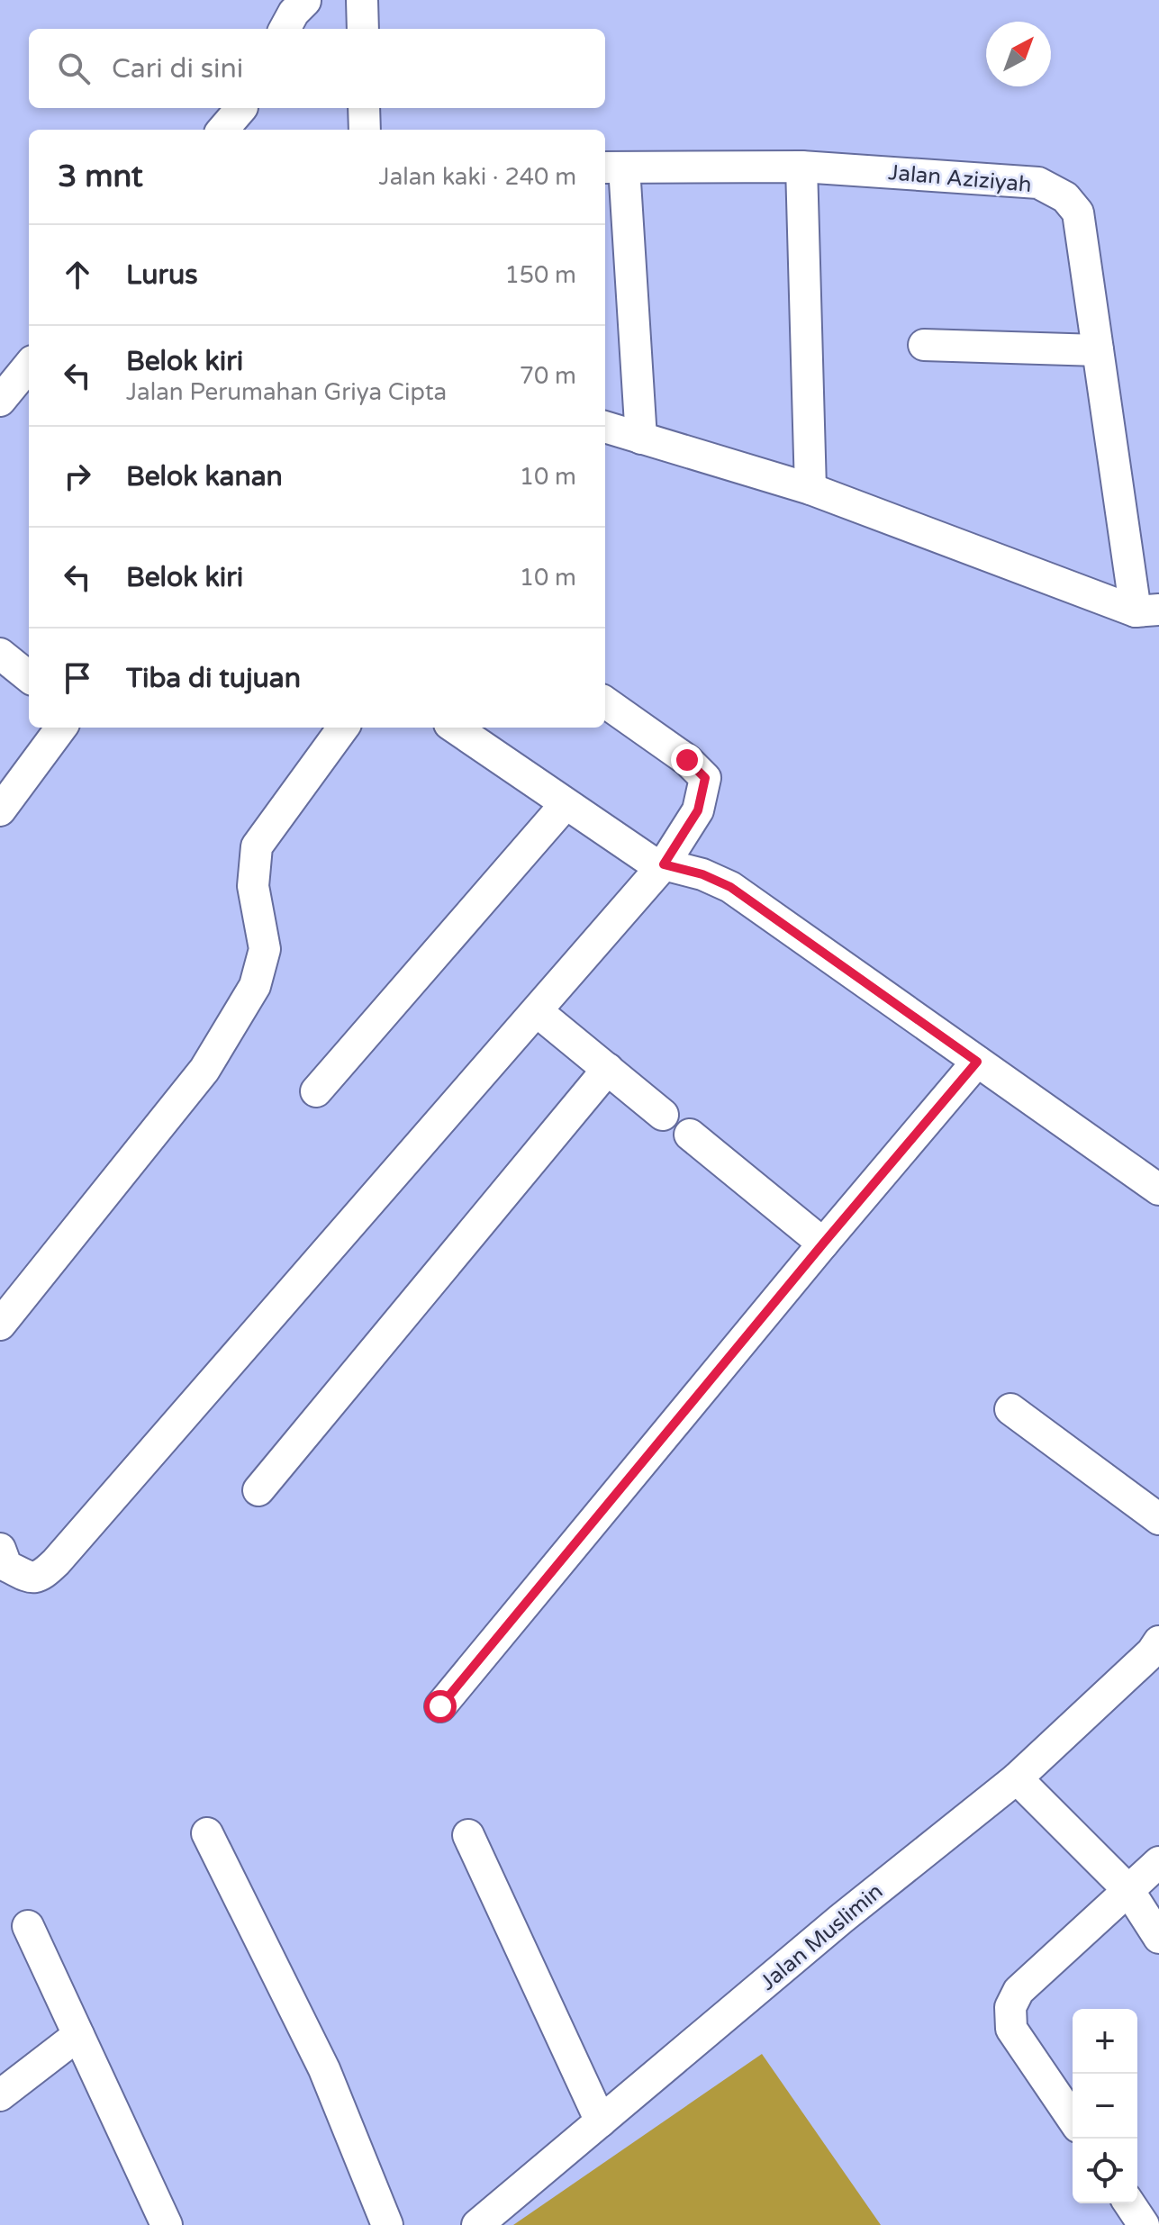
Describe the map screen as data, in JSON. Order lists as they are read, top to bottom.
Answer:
{
  "streets": {
    "street": ["Jalan Aziziyah", "Jalan Muslimin"]
  },
  "north": "top right",
  "page": {
    "search": "Cari di sini",
    "heading": ["3 mnt", "Jalan kaki · 240 m"],
    "list": [
      ["Lurus", "150 m"],
      ["Belok kiri", "Jalan Perumahan Griya Cipta", "70 m"],
      ["Belok kanan", "10 m"],
      ["Belok kiri", "10 m"],
      "Tiba di tujuan"
    ],
    "map_buttons": ["+", "−"]
  }
}
